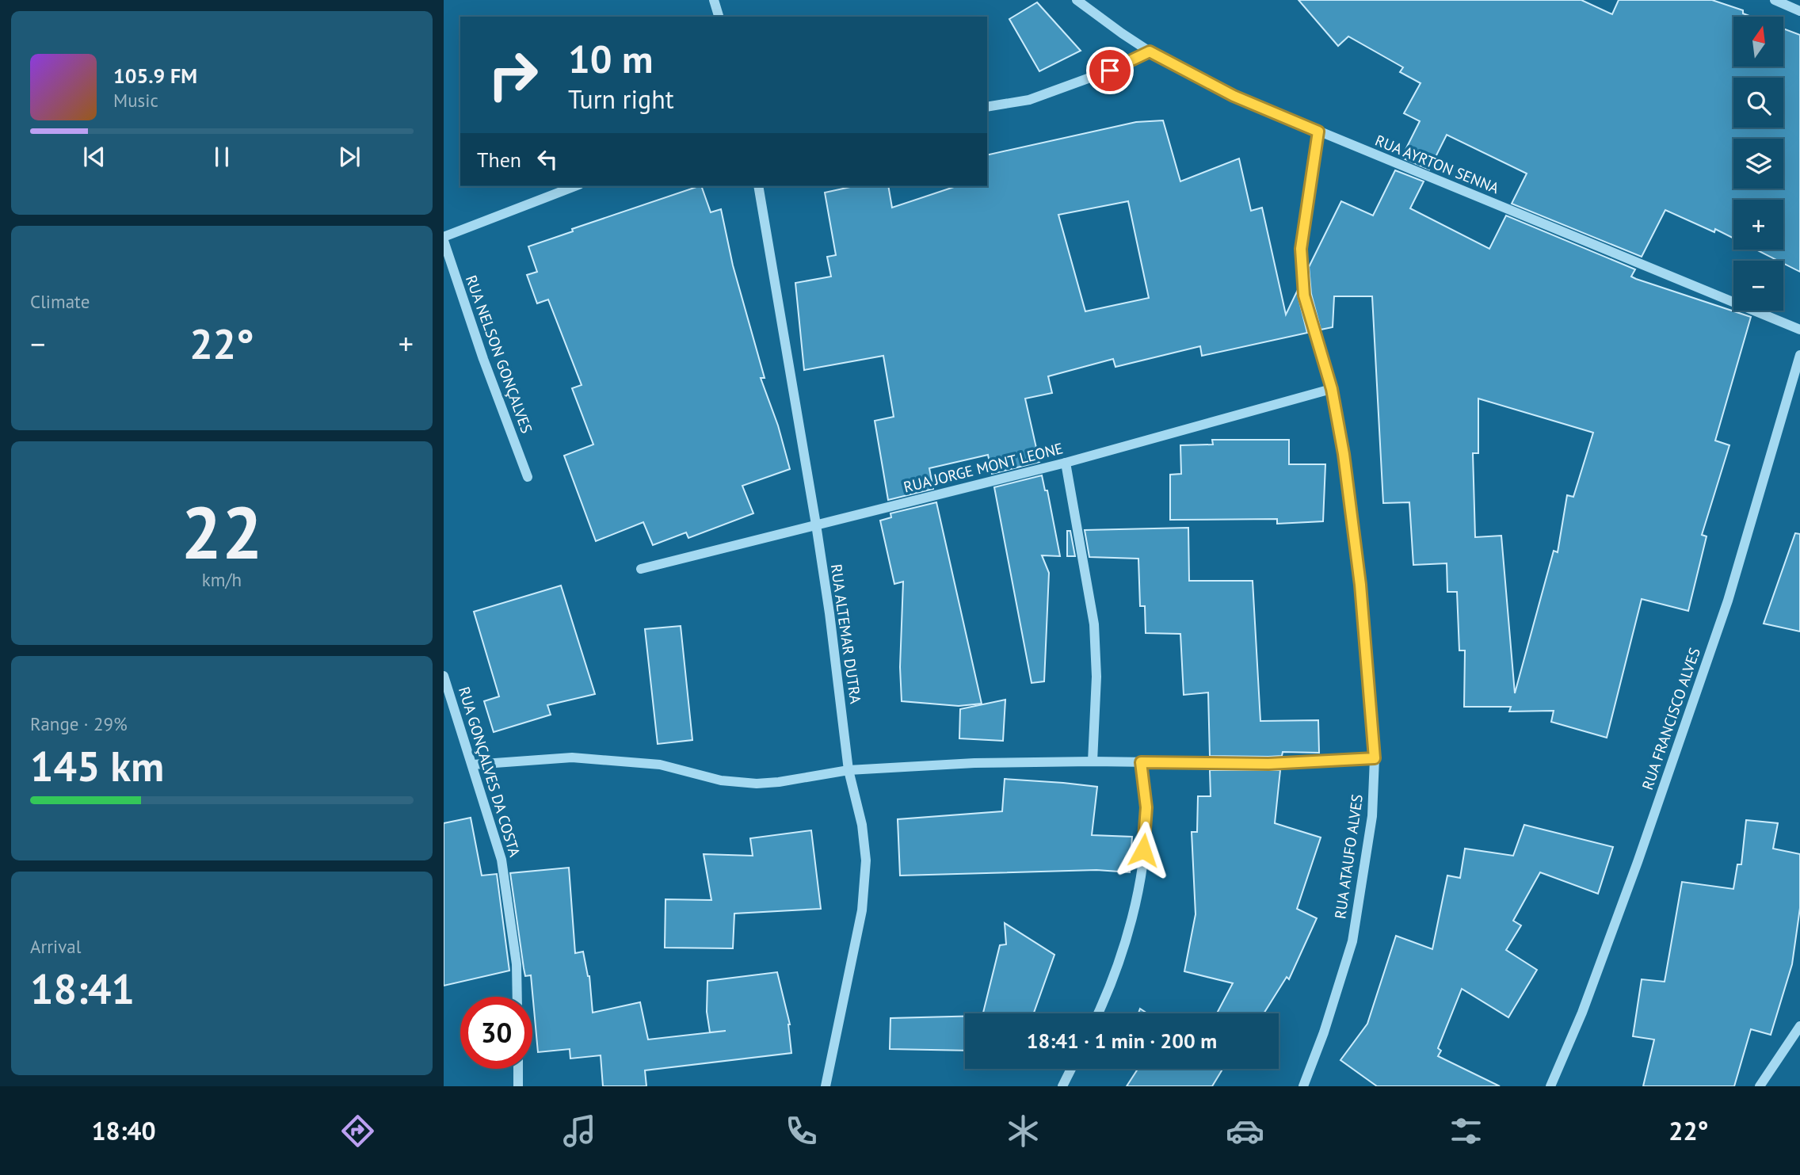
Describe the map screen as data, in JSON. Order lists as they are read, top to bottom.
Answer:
{
  "streets": {
    "street": [
      "RUA AYRTON SENNA",
      "RUA NELSON GONÇALVES",
      "RUA JORGE MONT LEONE",
      "RUA ALTEMAR DUTRA",
      "RUA FRANCISCO ALVES",
      "RUA GONÇALVES DA COSTA",
      "RUA ATAUFO ALVES"
    ]
  },
  "crossings": [
    ["RUA AYRTON SENNA", "RUA ATAUFO ALVES"],
    ["RUA JORGE MONT LEONE", "RUA ALTEMAR DUTRA"],
    ["RUA JORGE MONT LEONE", "RUA ATAUFO ALVES"]
  ],
  "north": "top",
  "page": {
    "map_buttons": ["+", "−"],
    "turn": ["10 m", "Turn right"],
    "song": ["105.9 FM", "Music"],
    "then": "Then",
    "tile": [
      "Climate",
      ["22", "km/h"],
      ["Range · 29%", "145 km"],
      ["Arrival", "18:41"]
    ],
    "heat": ["−", "22°", "+"],
    "limit": "30",
    "trip": "18:41 · 1 min · 200 m",
    "tabs": ["18:40", "22°"]
  }
}
